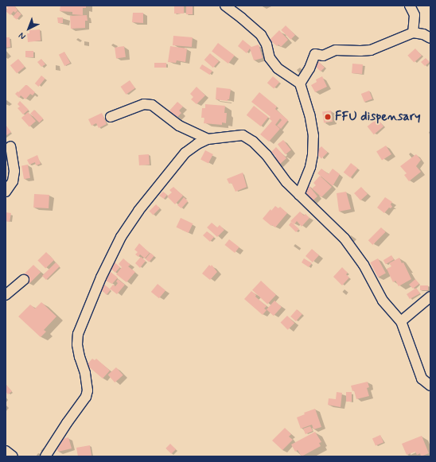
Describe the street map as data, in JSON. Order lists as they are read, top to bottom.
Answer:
{
  "places": ["FFU dispensary"],
  "north": "bottom left"
}
